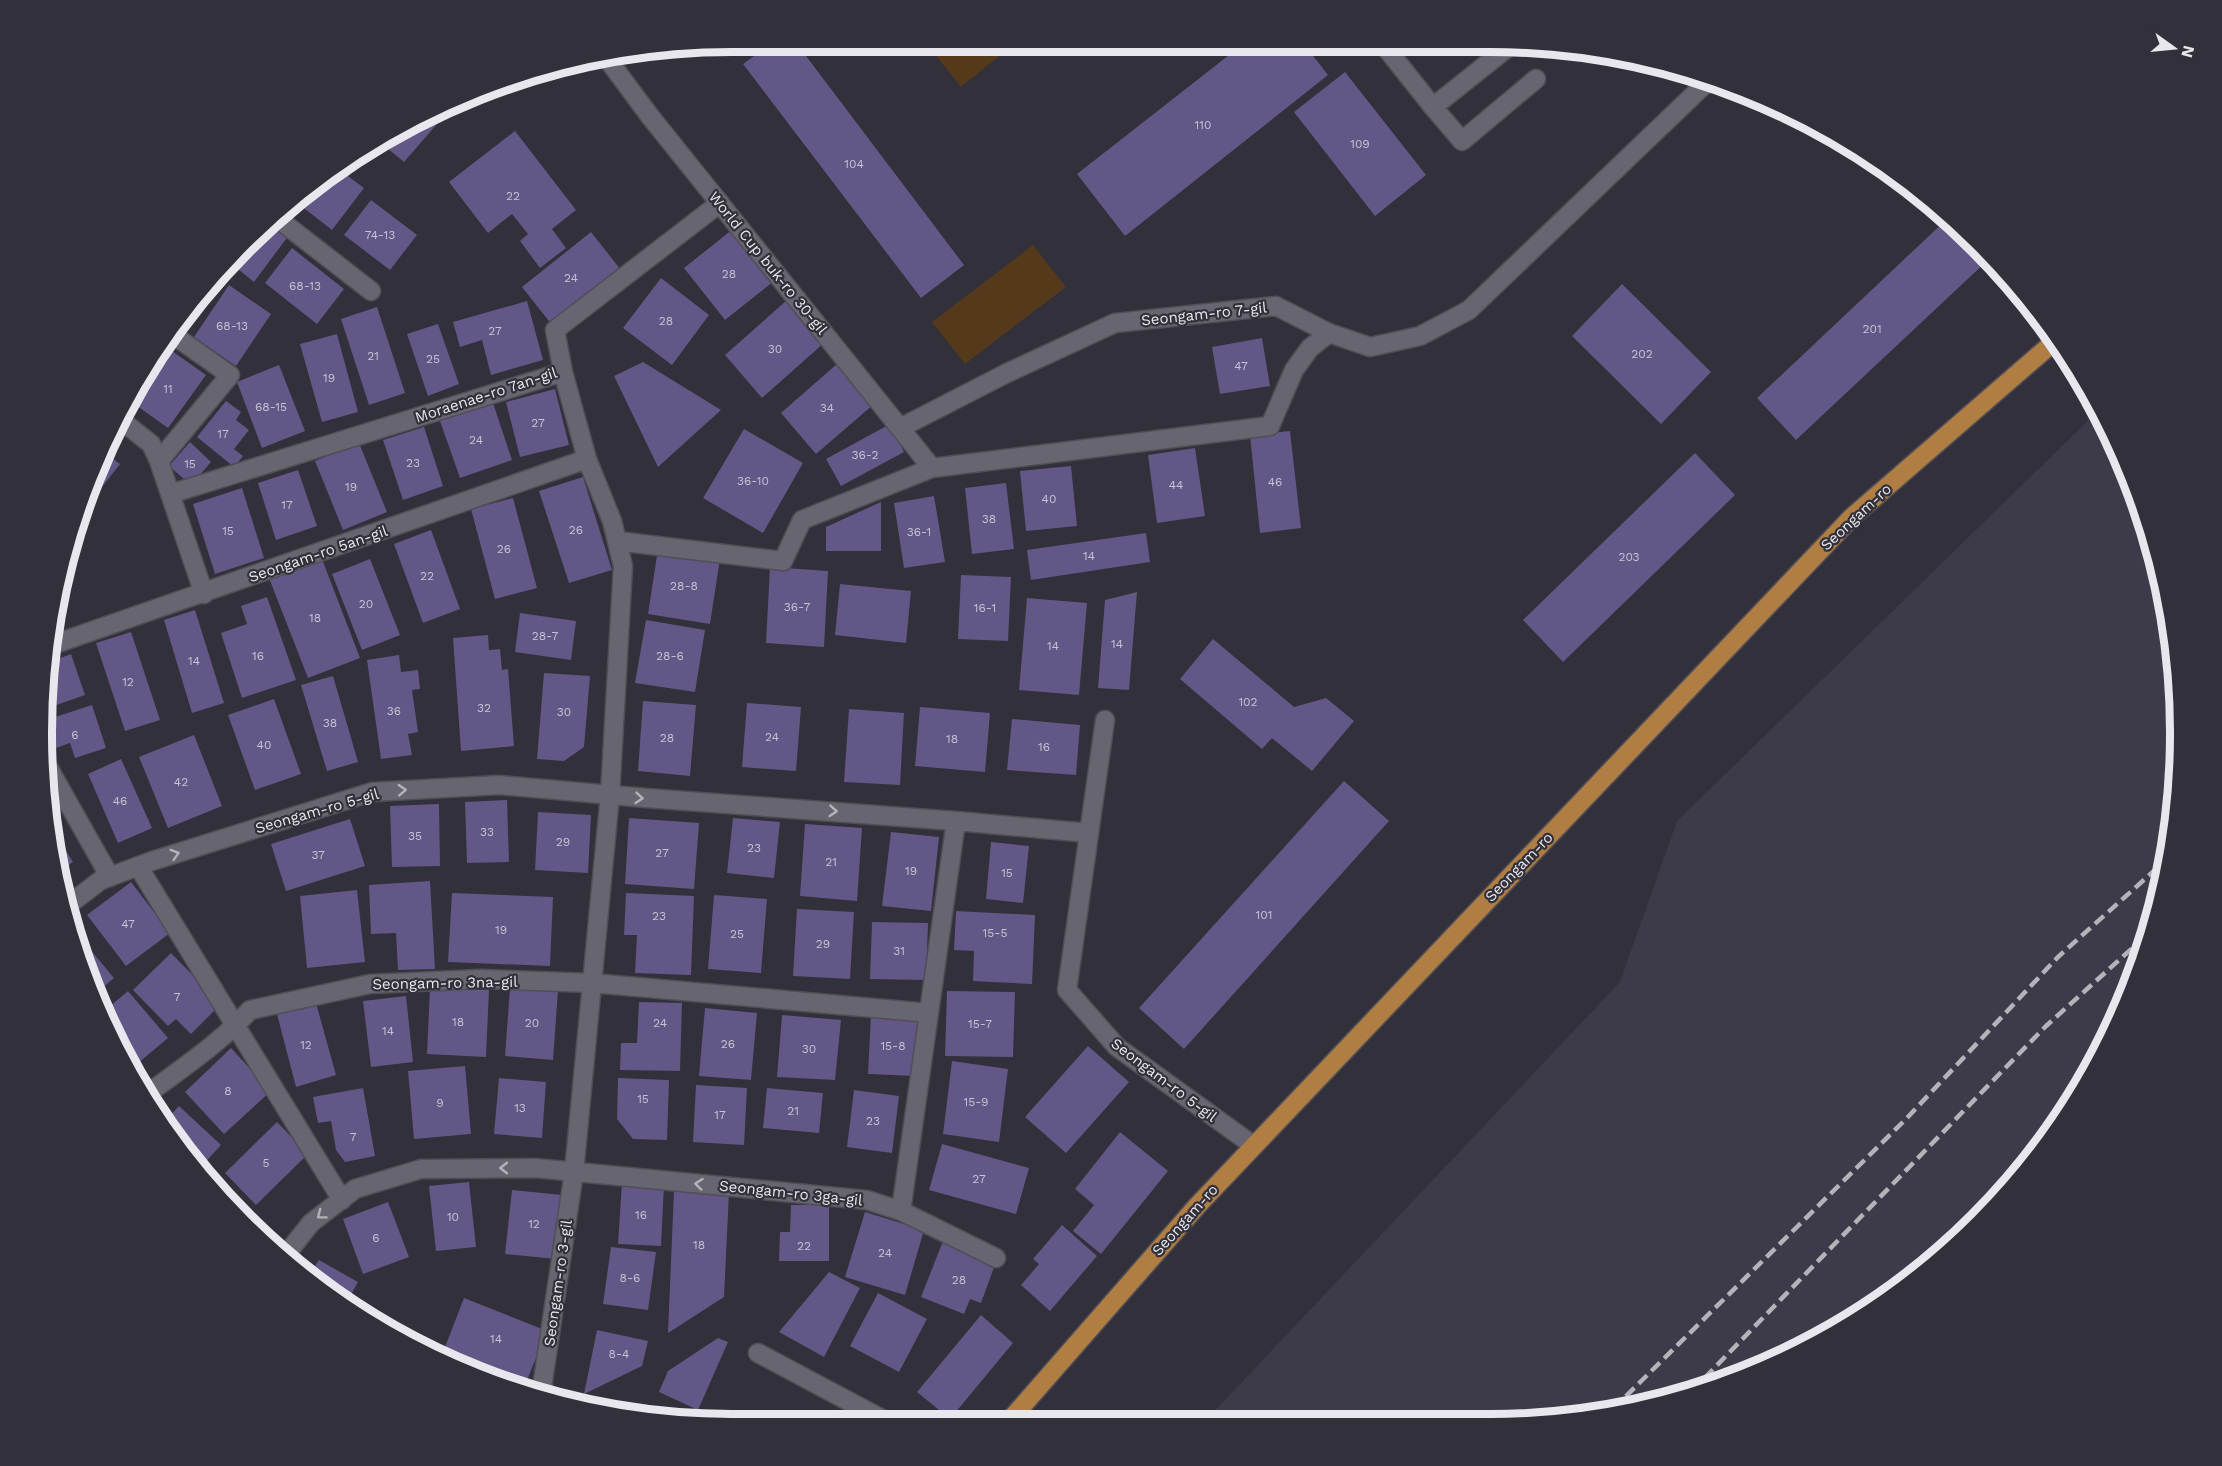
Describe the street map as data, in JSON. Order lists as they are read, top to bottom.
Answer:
{
  "streets": {
    "main road": ["Seongam-ro"],
    "street": [
      "World Cup buk-ro 30-gil",
      "Seongam-ro 7-gil",
      "Moraenae-ro 7an-gil",
      "Seongam-ro 5an-gil",
      "Seongam-ro 5-gil",
      "Seongam-ro 3na-gil",
      "Seongam-ro 3ga-gil",
      "Seongam-ro 3-gil"
    ]
  },
  "crossings": [
    ["World Cup buk-ro 30-gil", "Seongam-ro 7-gil"],
    ["World Cup buk-ro 30-gil", "Moraenae-ro 7an-gil"],
    ["Seongam-ro", "Seongam-ro 5-gil"],
    ["Seongam-ro 3ga-gil", "Seongam-ro 3-gil"]
  ],
  "one_way": ["Seongam-ro 5-gil", "Seongam-ro 3ga-gil"],
  "house_numbers": [
    "110",
    "109",
    "104",
    "22",
    "74-13",
    "28",
    "24",
    "68-13",
    "28",
    "68-13",
    "201",
    "27",
    "30",
    "202",
    "21",
    "25",
    "47",
    "19",
    "11",
    "68-15",
    "34",
    "27",
    "17",
    "24",
    "36-2",
    "23",
    "15",
    "36-10",
    "46",
    "44",
    "19",
    "40",
    "17",
    "38",
    "26",
    "15",
    "36-1",
    "26",
    "14",
    "203",
    "22",
    "28-8",
    "20",
    "36-7",
    "16-1",
    "18",
    "28-7",
    "14",
    "14",
    "16",
    "28-6",
    "14",
    "12",
    "102",
    "32",
    "36",
    "30",
    "38",
    "6",
    "24",
    "28",
    "18",
    "40",
    "16",
    "42",
    "46",
    "33",
    "35",
    "29",
    "23",
    "27",
    "37",
    "21",
    "19",
    "15",
    "101",
    "23",
    "47",
    "19",
    "15-5",
    "25",
    "29",
    "31",
    "7",
    "18",
    "20",
    "24",
    "15-7",
    "14",
    "26",
    "12",
    "15-8",
    "30",
    "8",
    "15",
    "15-9",
    "9",
    "13",
    "21",
    "17",
    "23",
    "7",
    "5",
    "27",
    "16",
    "10",
    "12",
    "6",
    "18",
    "22",
    "24",
    "8-6",
    "28",
    "14",
    "8-4"
  ],
  "north": "right"
}
